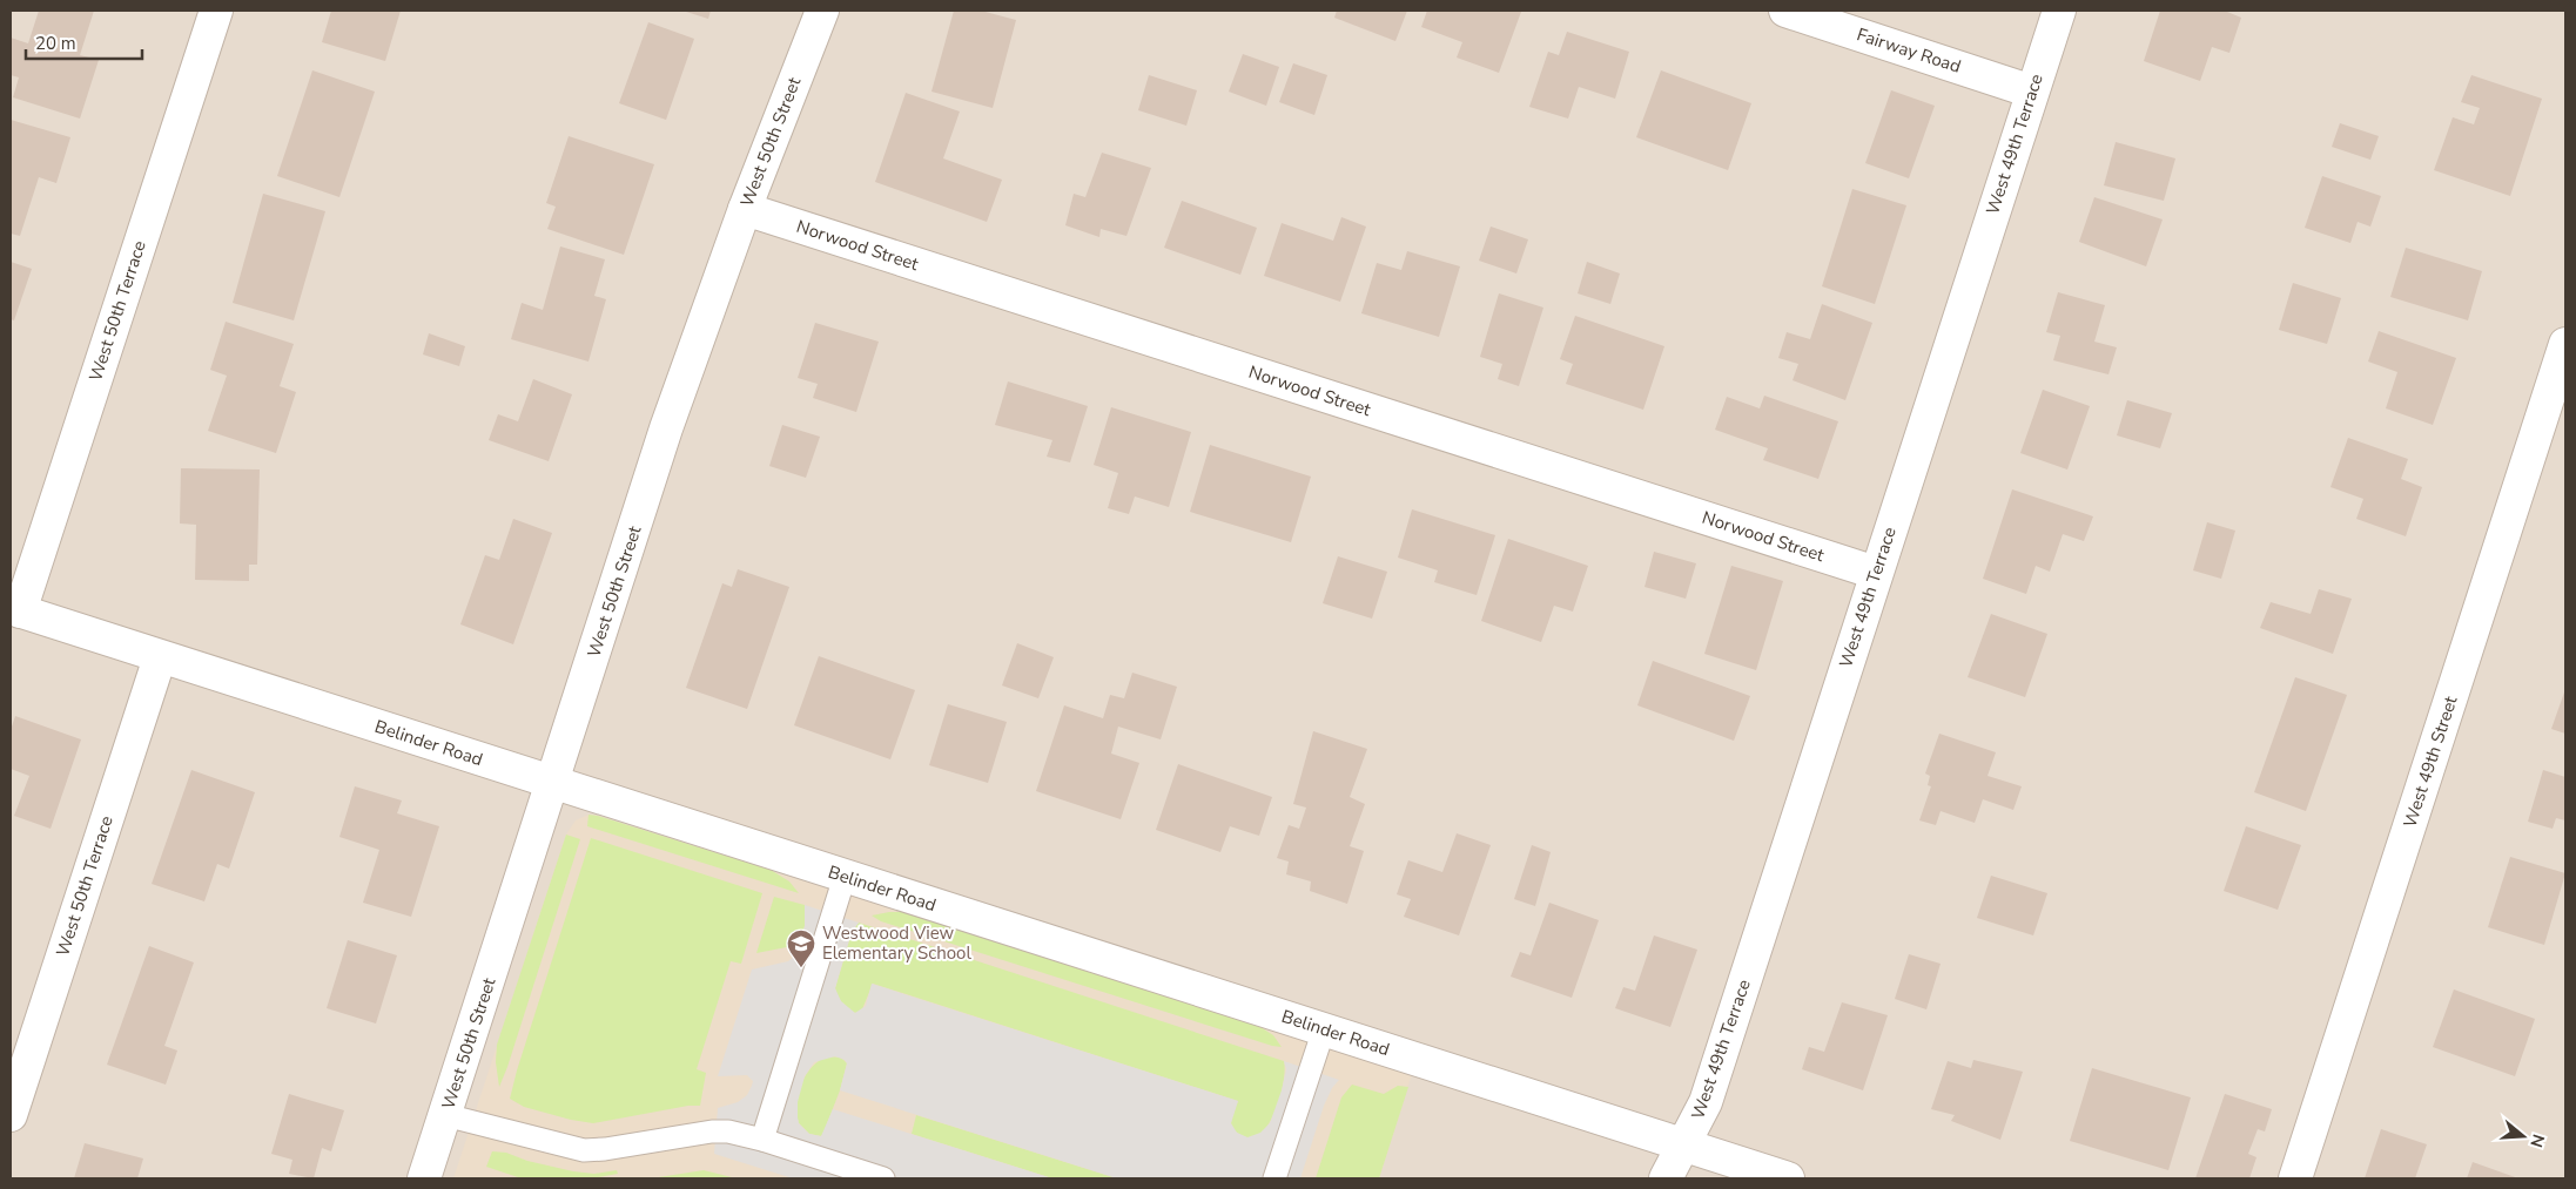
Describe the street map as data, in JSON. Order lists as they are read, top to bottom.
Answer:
{
  "streets": {
    "street": [
      "Fairway Road",
      "West 50th Street",
      "West 49th Terrace",
      "Norwood Street",
      "West 50th Terrace",
      "Belinder Road",
      "West 49th Street"
    ]
  },
  "crossings": [
    ["Fairway Road", "West 49th Terrace"],
    ["West 50th Street", "Norwood Street"],
    ["West 50th Street", "Belinder Road"],
    ["West 49th Terrace", "Norwood Street"],
    ["West 49th Terrace", "Belinder Road"],
    ["West 50th Terrace", "Belinder Road"]
  ],
  "places": {
    "school or university": ["Westwood View Elementary School"]
  },
  "scale_bar": "20 m",
  "north": "right"
}
